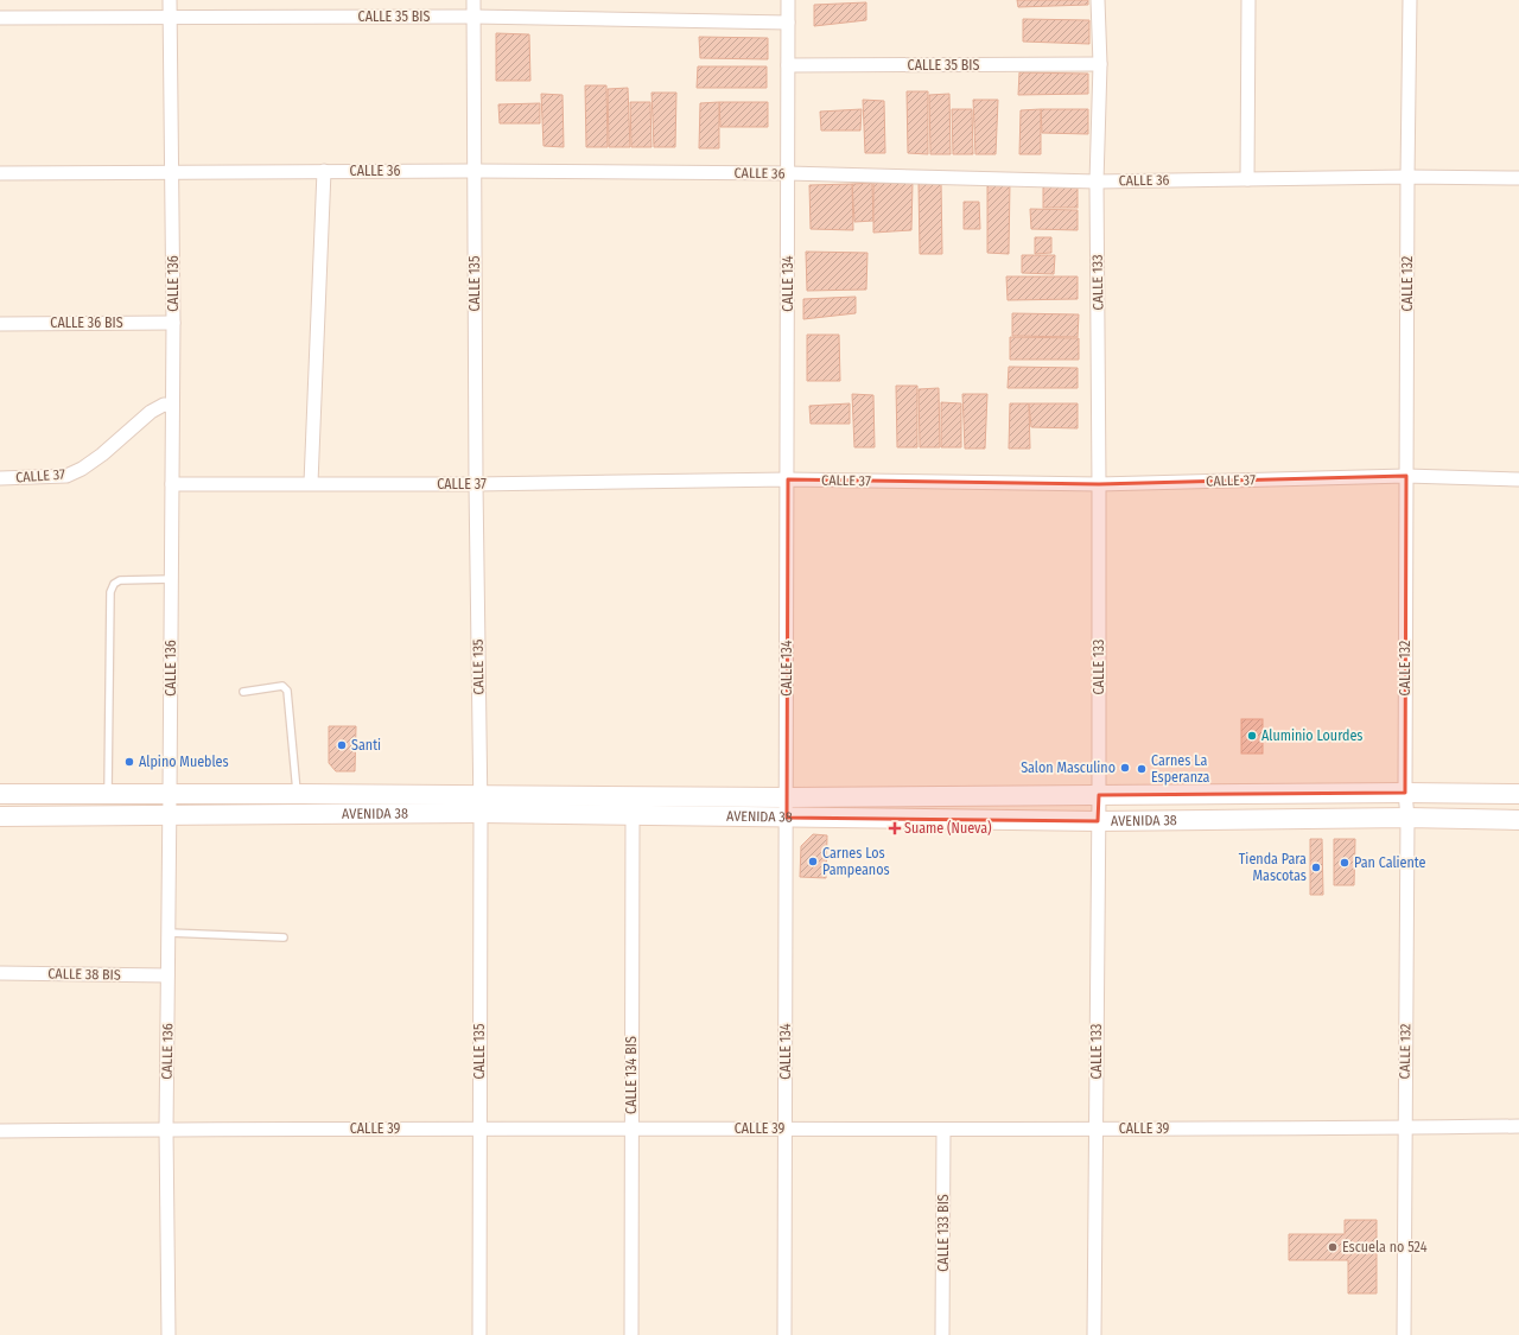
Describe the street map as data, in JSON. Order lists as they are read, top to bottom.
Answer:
{
  "streets": {
    "main road": ["AVENIDA 38"],
    "street": [
      "CALLE 35 BIS",
      "CALLE 36",
      "CALLE 133",
      "CALLE 136",
      "CALLE 135",
      "CALLE 134",
      "CALLE 132",
      "CALLE 36 BIS",
      "CALLE 37",
      "CALLE 38 BIS",
      "CALLE 134 BIS",
      "CALLE 39",
      "CALLE 133 BIS"
    ]
  },
  "crossings": [
    ["CALLE 35 BIS", "CALLE 133"],
    ["CALLE 35 BIS", "CALLE 136"],
    ["CALLE 35 BIS", "CALLE 135"],
    ["CALLE 35 BIS", "CALLE 134"],
    ["CALLE 36", "CALLE 133"],
    ["CALLE 36", "CALLE 136"],
    ["CALLE 36", "CALLE 135"],
    ["CALLE 36", "CALLE 134"],
    ["CALLE 36", "CALLE 132"],
    ["CALLE 133", "CALLE 37"],
    ["CALLE 133", "AVENIDA 38"],
    ["CALLE 133", "CALLE 39"],
    ["CALLE 136", "CALLE 36 BIS"],
    ["CALLE 136", "CALLE 37"],
    ["CALLE 136", "AVENIDA 38"],
    ["CALLE 136", "CALLE 38 BIS"],
    ["CALLE 136", "CALLE 39"],
    ["CALLE 135", "CALLE 37"],
    ["CALLE 135", "AVENIDA 38"],
    ["CALLE 135", "CALLE 39"],
    ["CALLE 134", "CALLE 37"],
    ["CALLE 134", "AVENIDA 38"],
    ["CALLE 134", "CALLE 39"],
    ["CALLE 132", "CALLE 37"],
    ["CALLE 132", "AVENIDA 38"],
    ["CALLE 132", "CALLE 39"],
    ["AVENIDA 38", "CALLE 134 BIS"],
    ["CALLE 134 BIS", "CALLE 39"],
    ["CALLE 39", "CALLE 133 BIS"]
  ],
  "places": {
    "other": [
      "Aluminio Lourdes",
      "Santi",
      "Alpino Muebles",
      "Salon Masculino",
      "Carnes La Esperanza",
      "Carnes Los Pampeanos",
      "Pan Caliente",
      "Tienda Para Mascotas",
      "Escuela no 524"
    ],
    "health": ["Suame (Nueva)"]
  }
}
